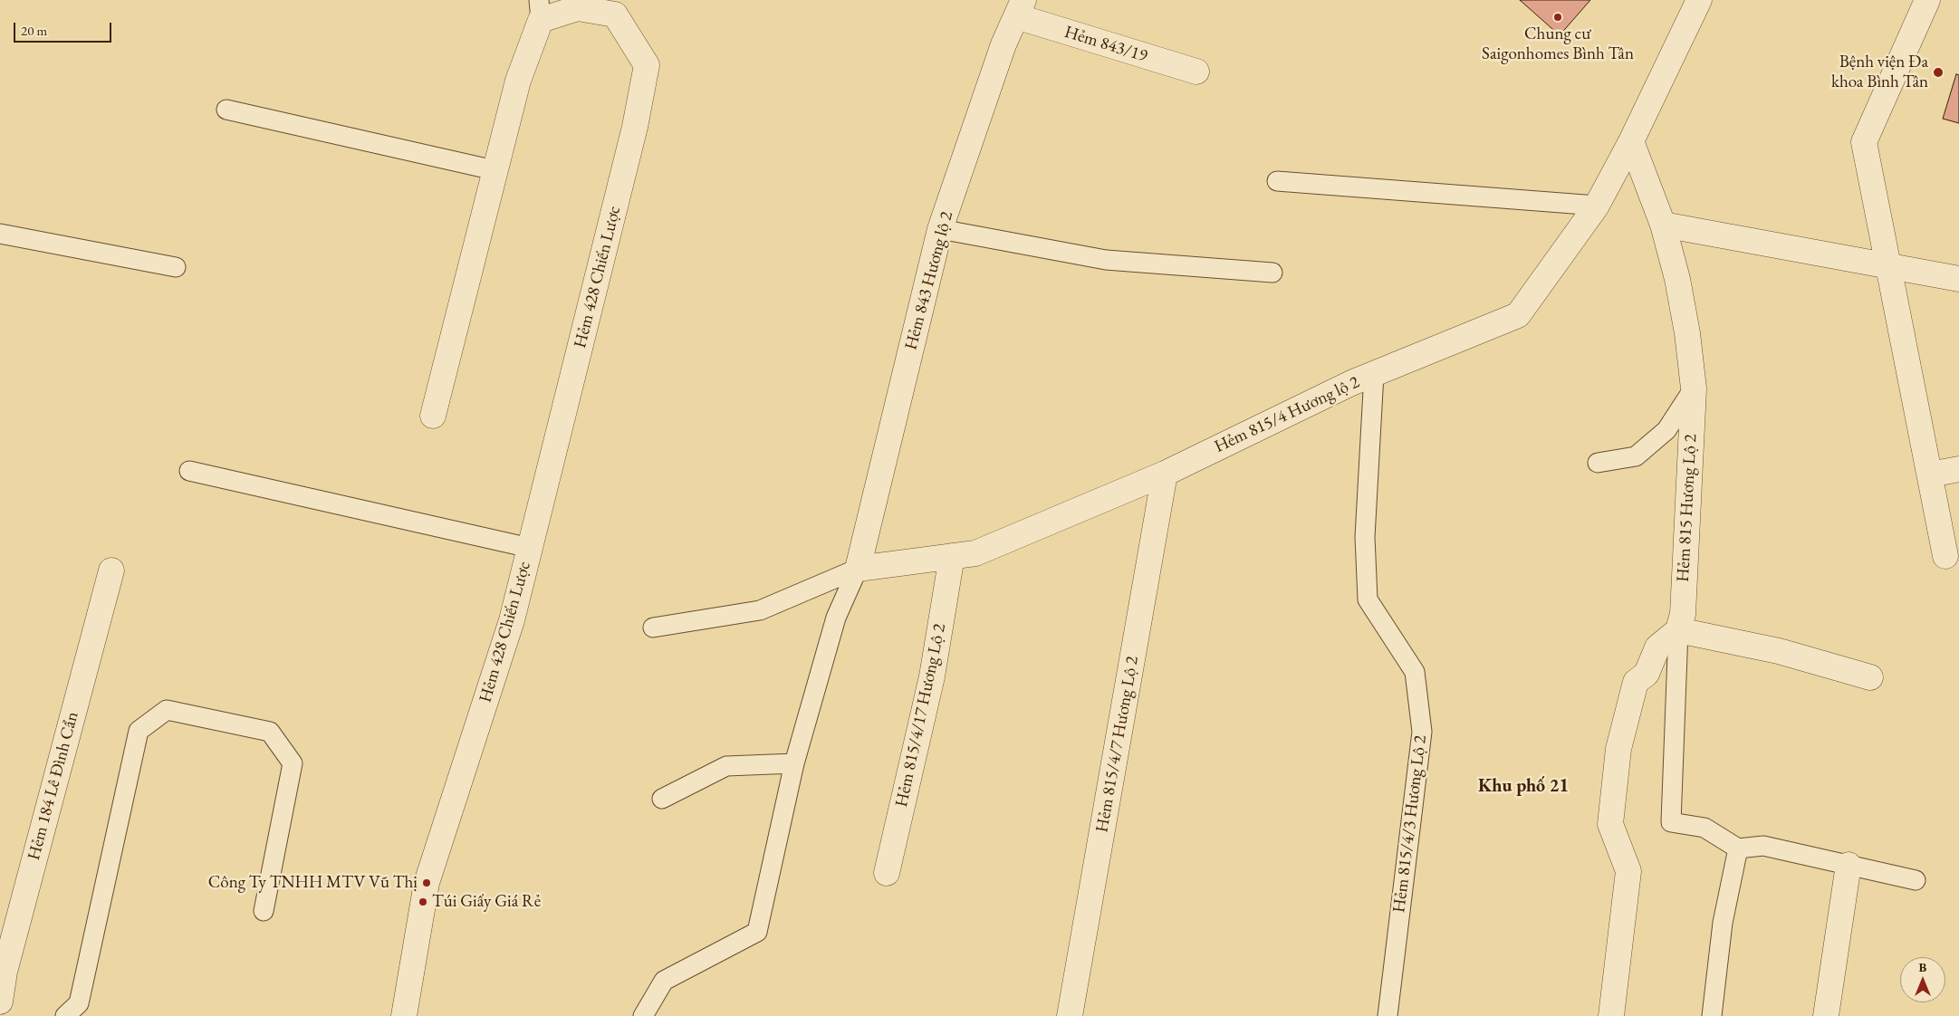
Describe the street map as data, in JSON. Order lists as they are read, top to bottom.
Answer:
{
  "streets": {
    "street": [
      "Hẻm 843/19",
      "Hẻm 428 Chiến Lược",
      "Hẻm 843 Hương lộ 2",
      "Hẻm 815/4 Hương lộ 2",
      "Hẻm 815 Hương Lộ 2",
      "Hẻm 815/4/17 Hương Lộ 2",
      "Hẻm 815/4/7 Hương Lộ 2",
      "Hẻm 184 Lê Đình Cẩn"
    ],
    "lane": ["Hẻm 815/4/3 Hương Lộ 2"]
  },
  "crossings": [
    ["Hẻm 843/19", "Hẻm 843 Hương lộ 2"],
    ["Hẻm 843 Hương lộ 2", "Hẻm 815/4 Hương lộ 2"],
    ["Hẻm 815/4 Hương lộ 2", "Hẻm 815 Hương Lộ 2"],
    ["Hẻm 815/4 Hương lộ 2", "Hẻm 815/4/17 Hương Lộ 2"],
    ["Hẻm 815/4 Hương lộ 2", "Hẻm 815/4/7 Hương Lộ 2"],
    ["Hẻm 815/4 Hương lộ 2", "Hẻm 815/4/3 Hương Lộ 2"]
  ],
  "districts": ["Khu phố 21"],
  "places": [
    "Chung cư Saigonhomes Bình Tân",
    "Bệnh viện Đa khoa Bình Tân",
    "Công Ty TNHH MTV Vũ Thị",
    "Túi Giấy Giá Rẻ"
  ],
  "scale_bar": "20 m",
  "north": "top"
}
